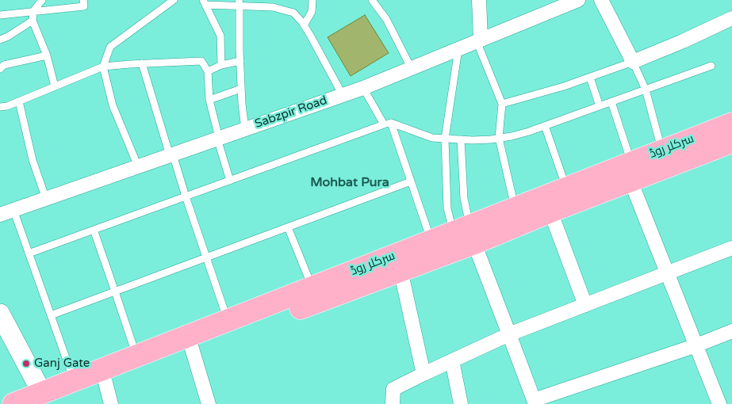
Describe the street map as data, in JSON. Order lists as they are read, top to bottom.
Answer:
{
  "streets": {
    "main road": ["سرکلر روڈ"],
    "street": ["Sabzpir Road"]
  },
  "districts": ["Mohbat Pura"],
  "places": ["Ganj Gate"]
}
